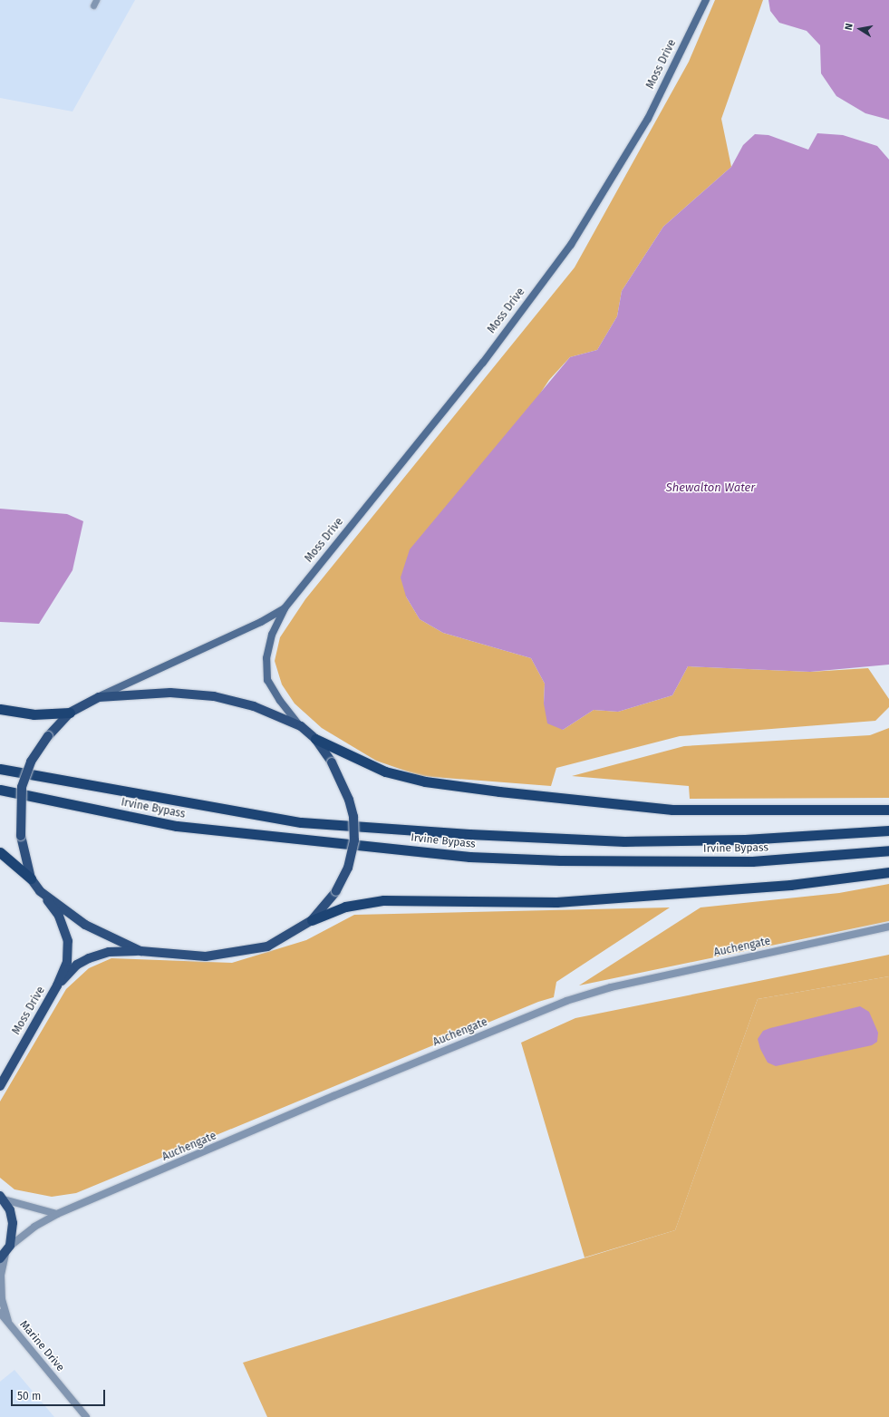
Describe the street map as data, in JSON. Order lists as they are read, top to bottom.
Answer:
{
  "streets": {
    "highway": ["Irvine Bypass"],
    "main road": ["Moss Drive"],
    "street": ["Auchengate", "Marine Drive"]
  },
  "crossings": [
    ["Auchengate", "Marine Drive"]
  ],
  "water": ["Shewalton Water"],
  "scale_bar": "50 m",
  "north": "left"
}
